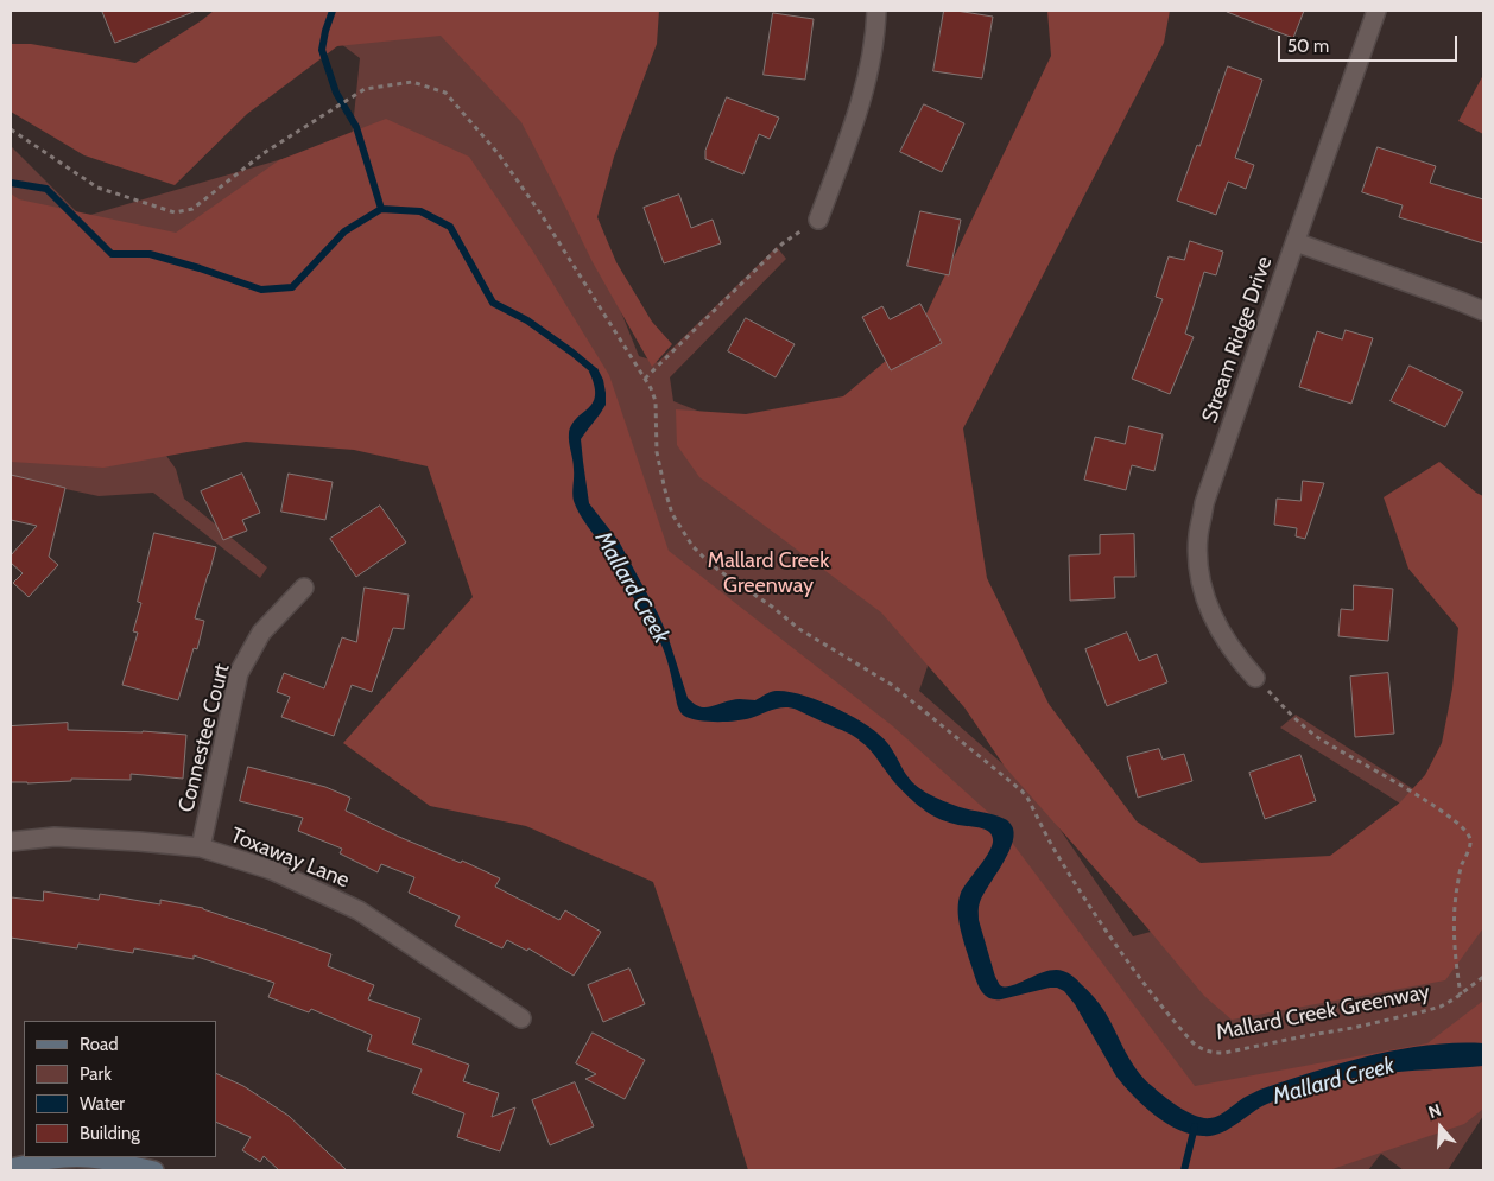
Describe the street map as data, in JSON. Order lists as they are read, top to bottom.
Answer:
{
  "streets": {
    "street": ["Stream Ridge Drive", "Connestee Court", "Toxaway Lane"],
    "path": ["Mallard Creek Greenway"]
  },
  "crossings": [
    ["Connestee Court", "Toxaway Lane"]
  ],
  "water": ["Mallard Creek"],
  "parks": ["Mallard Creek Greenway"],
  "legend": [
    "Road",
    "Park",
    "Water",
    "Building"
  ],
  "scale_bar": "50 m",
  "north": "top"
}
